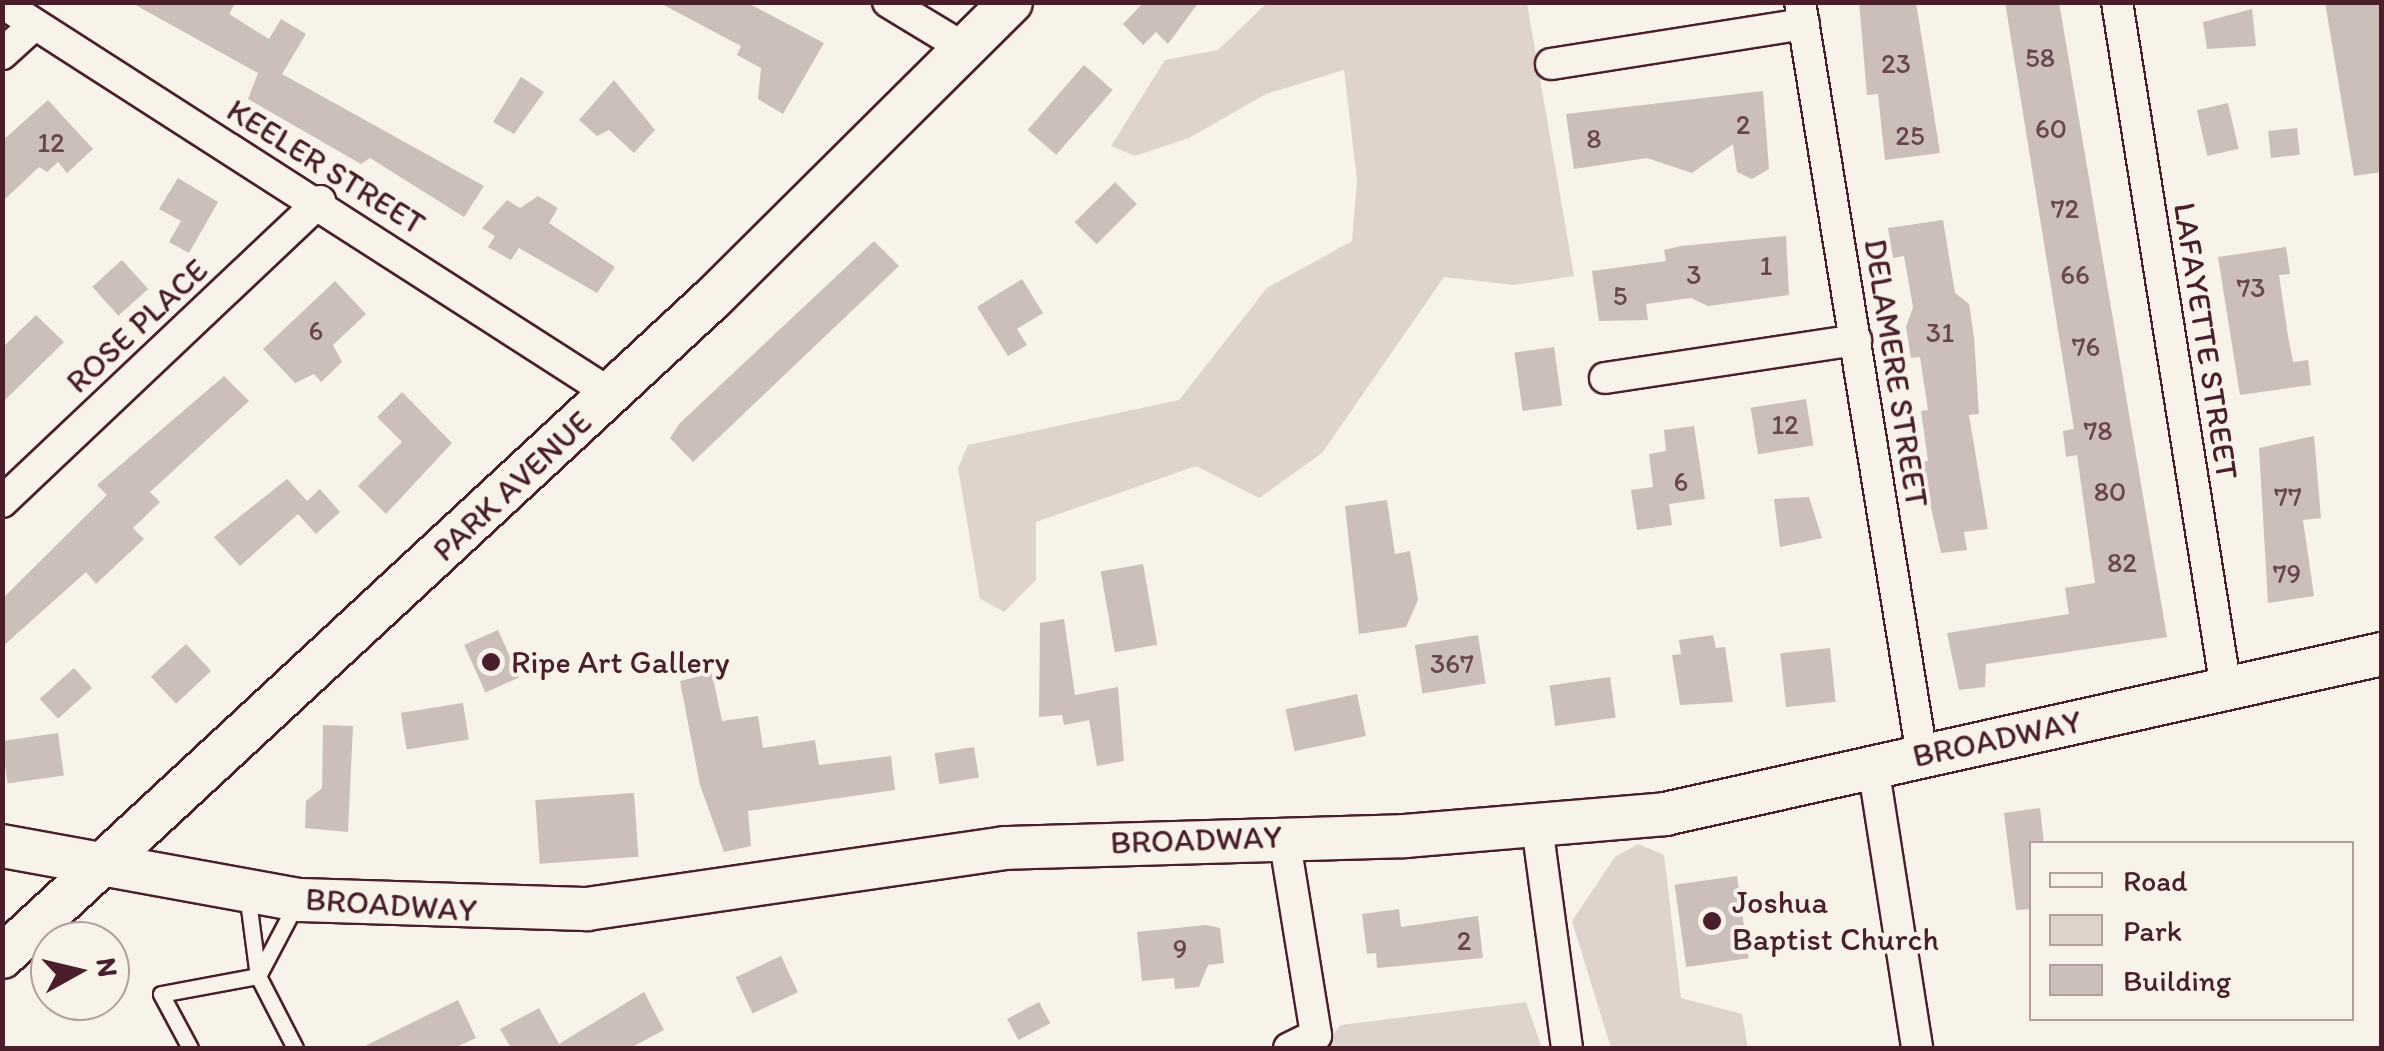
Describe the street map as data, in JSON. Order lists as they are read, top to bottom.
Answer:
{
  "streets": {
    "main road": ["PARK AVENUE", "BROADWAY"],
    "street": [
      "KEELER STREET",
      "ROSE PLACE",
      "LAFAYETTE STREET",
      "DELAMERE STREET"
    ]
  },
  "crossings": [
    ["KEELER STREET", "ROSE PLACE"],
    ["KEELER STREET", "PARK AVENUE"],
    ["LAFAYETTE STREET", "BROADWAY"],
    ["DELAMERE STREET", "BROADWAY"],
    ["PARK AVENUE", "BROADWAY"]
  ],
  "places": ["Ripe Art Gallery", "Joshua Baptist Church"],
  "house_numbers": [
    "58",
    "23",
    "2",
    "60",
    "25",
    "8",
    "12",
    "72",
    "1",
    "3",
    "66",
    "73",
    "5",
    "6",
    "31",
    "76",
    "12",
    "78",
    "6",
    "80",
    "77",
    "82",
    "79",
    "367",
    "2",
    "9"
  ],
  "legend": ["Road", "Park", "Building"],
  "north": "right"
}
